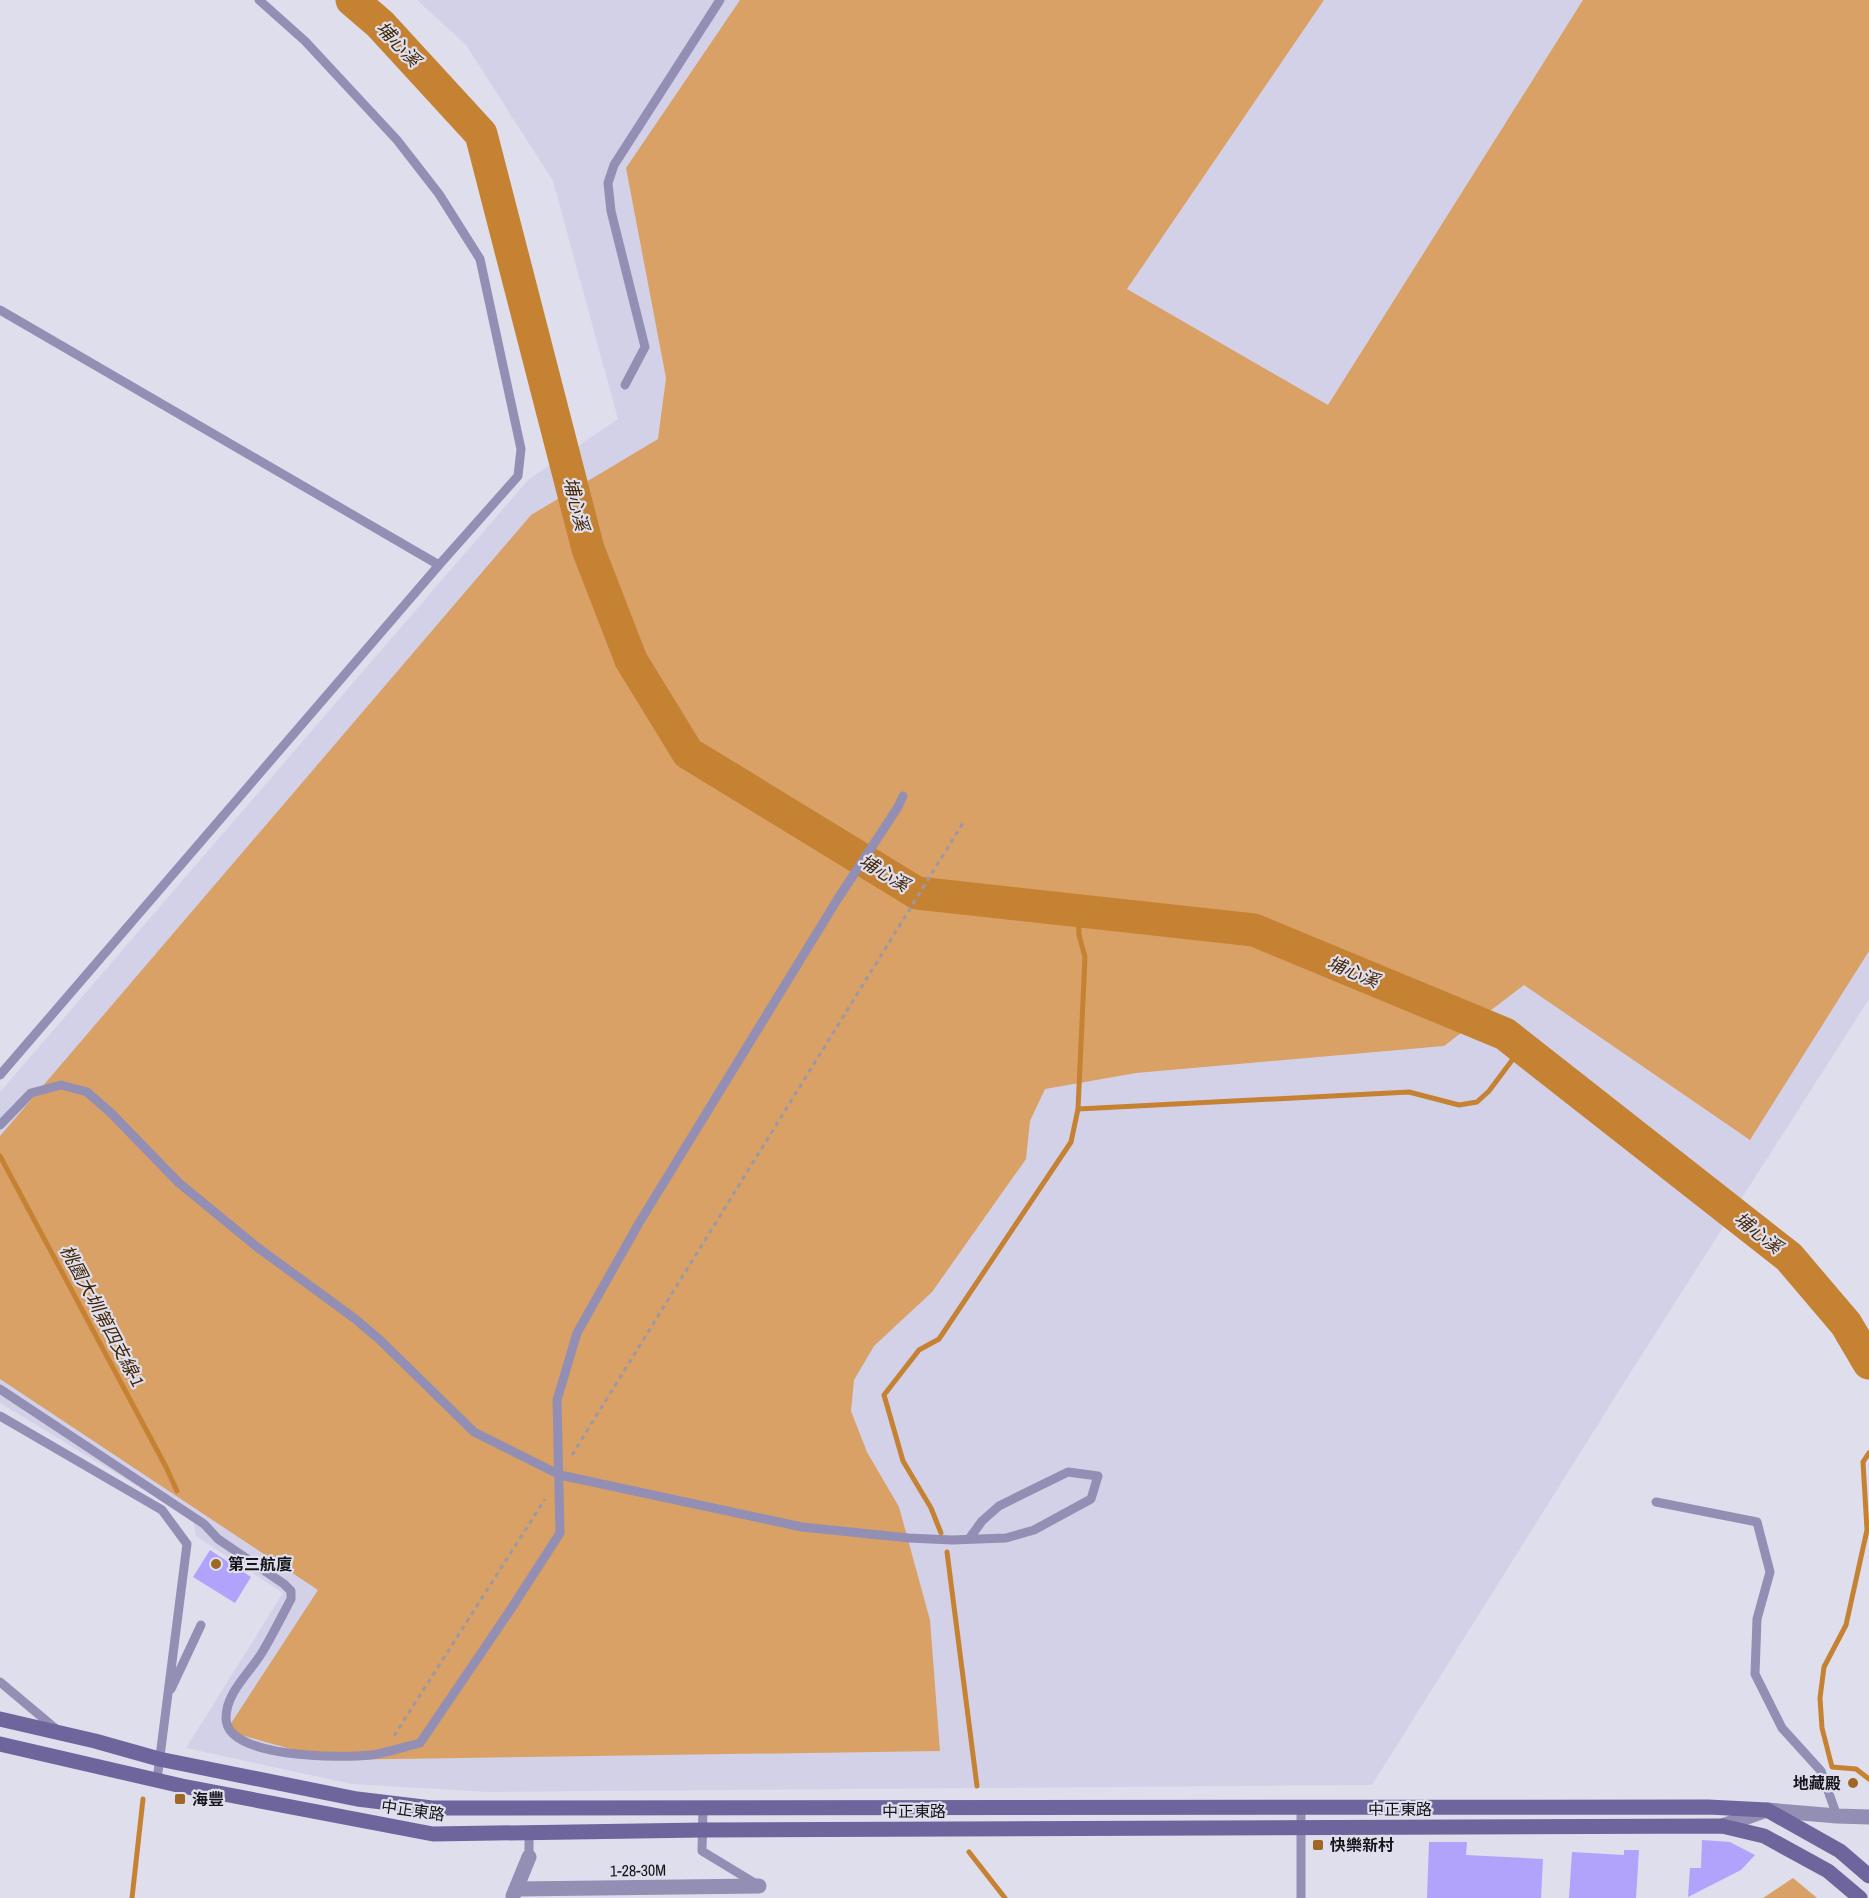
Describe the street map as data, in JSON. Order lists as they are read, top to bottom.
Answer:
{
  "streets": {
    "main road": ["中正東路"],
    "street": ["1-28-30M"]
  },
  "water": ["埔心溪", "桃園大圳第四支線-1"],
  "places": {
    "other": ["第三航廈", "地藏殿"],
    "transit": ["海豐", "快樂新村"]
  }
}
